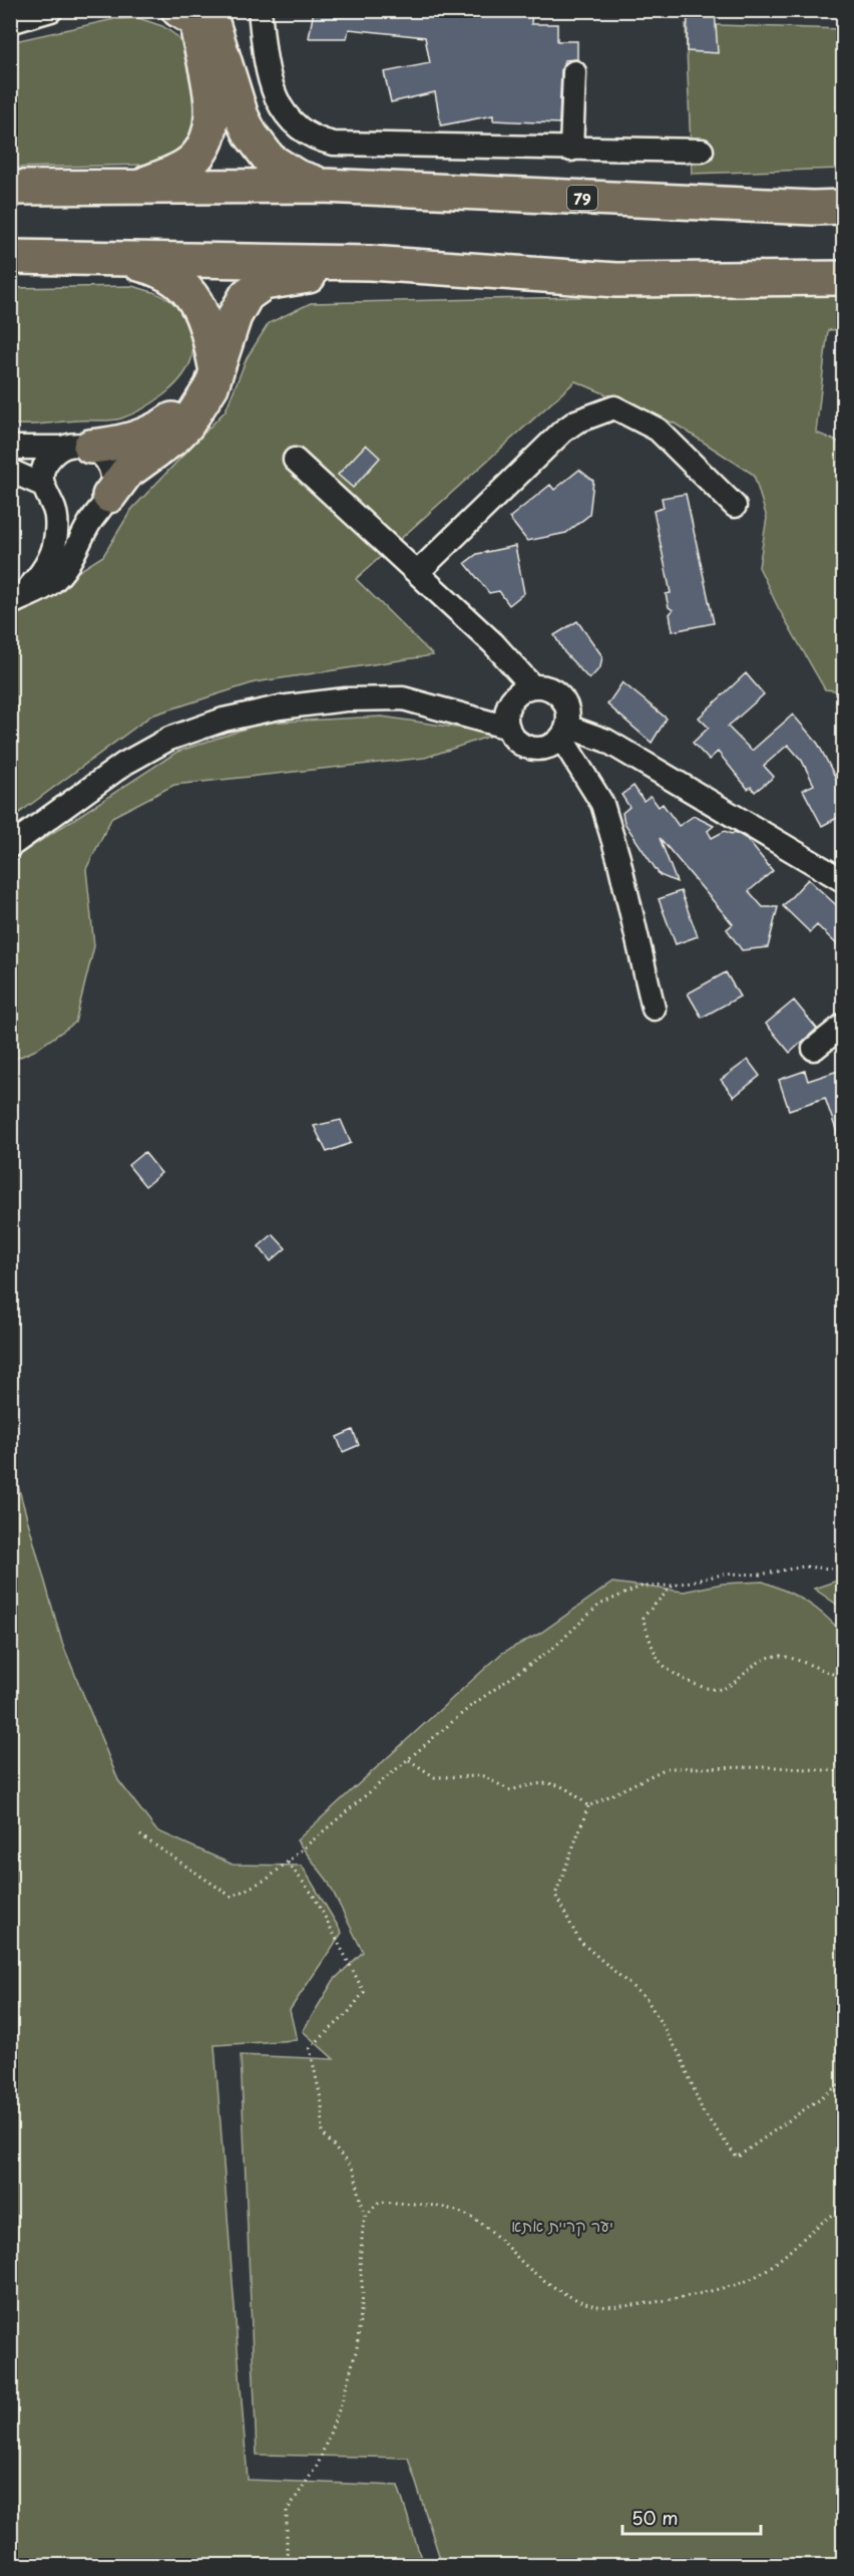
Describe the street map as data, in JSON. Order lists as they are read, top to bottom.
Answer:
{
  "streets": {
    "highway": ["79"]
  },
  "parks": ["יער קריית אתא"],
  "scale_bar": "50 m"
}
